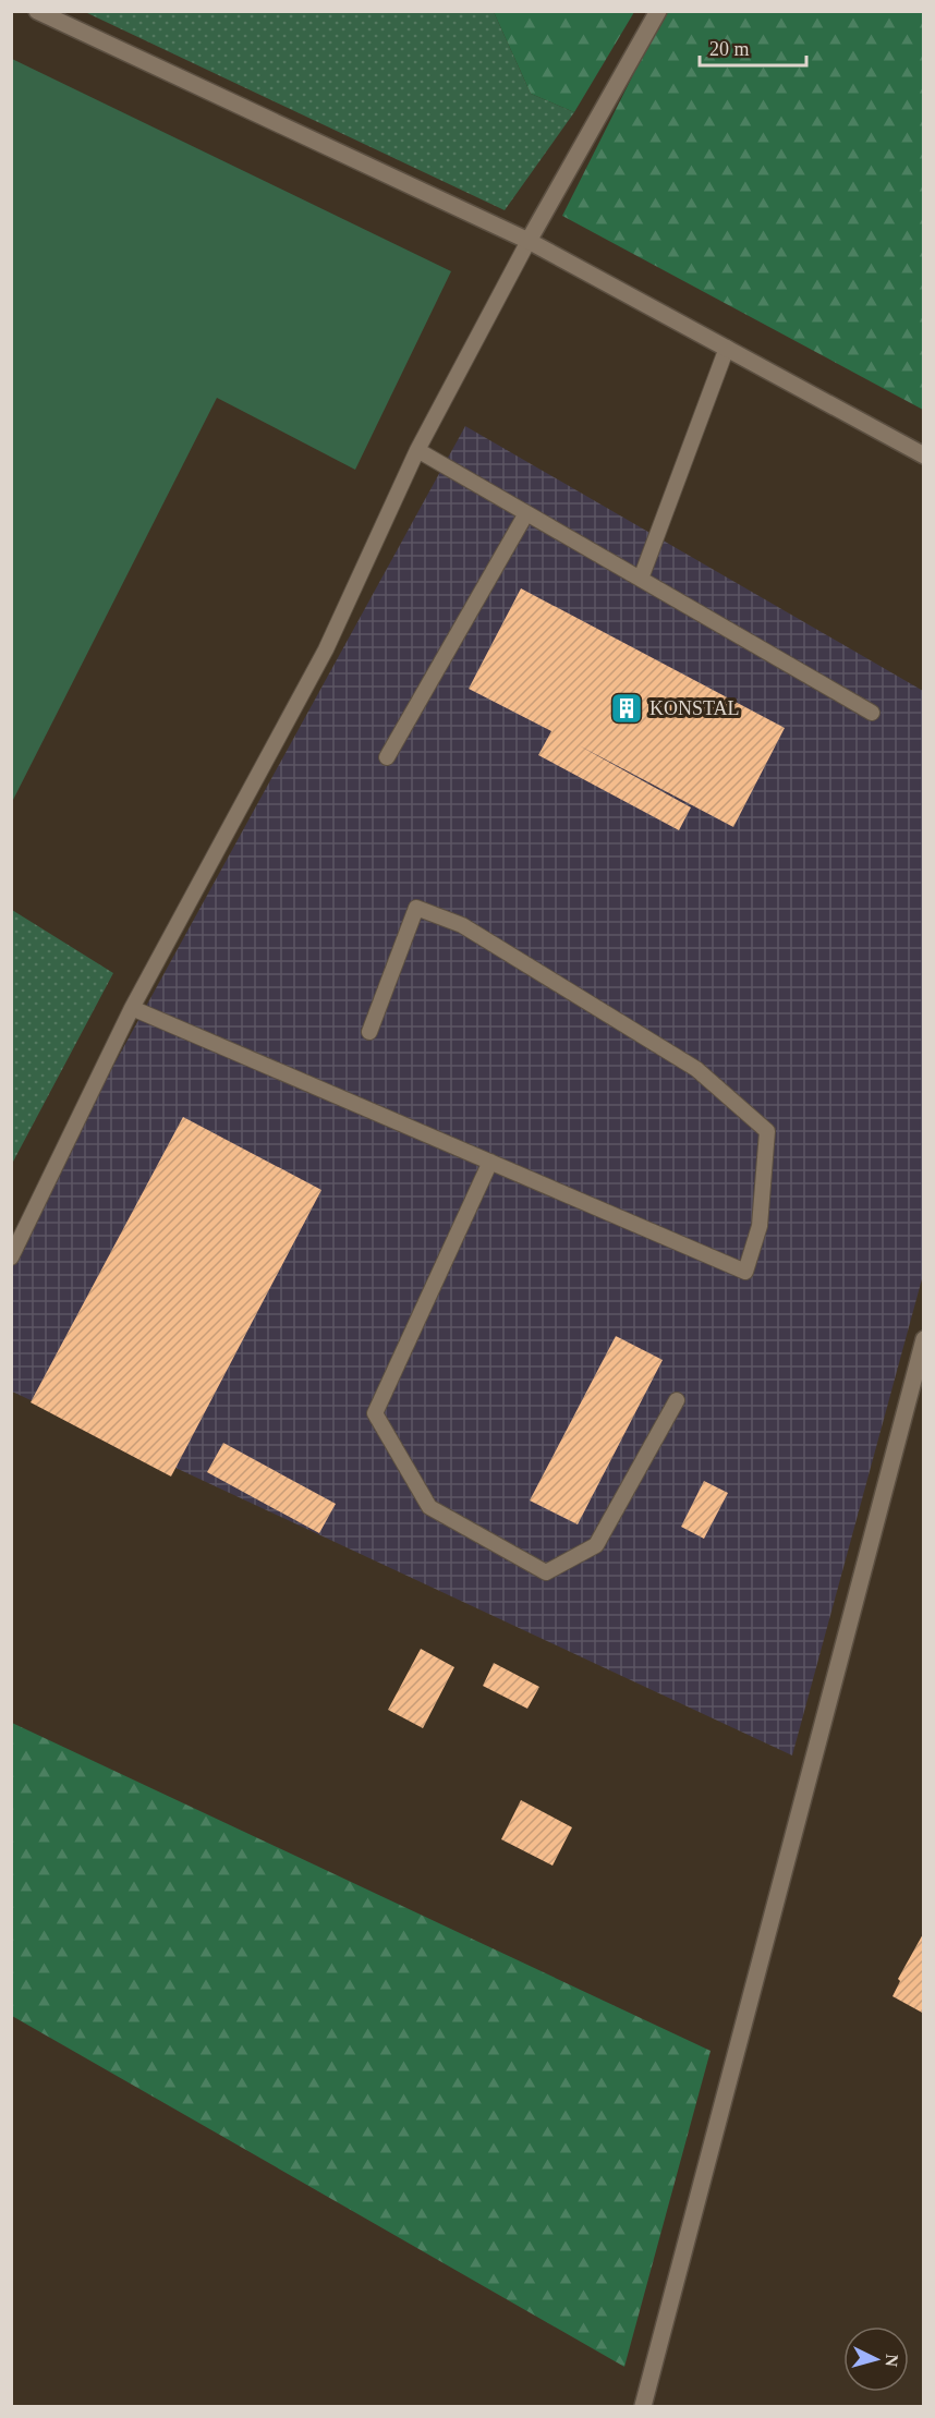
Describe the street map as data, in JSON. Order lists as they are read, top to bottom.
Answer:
{
  "places": {
    "building": ["KONSTAL"]
  },
  "scale_bar": "20 m",
  "north": "right"
}
